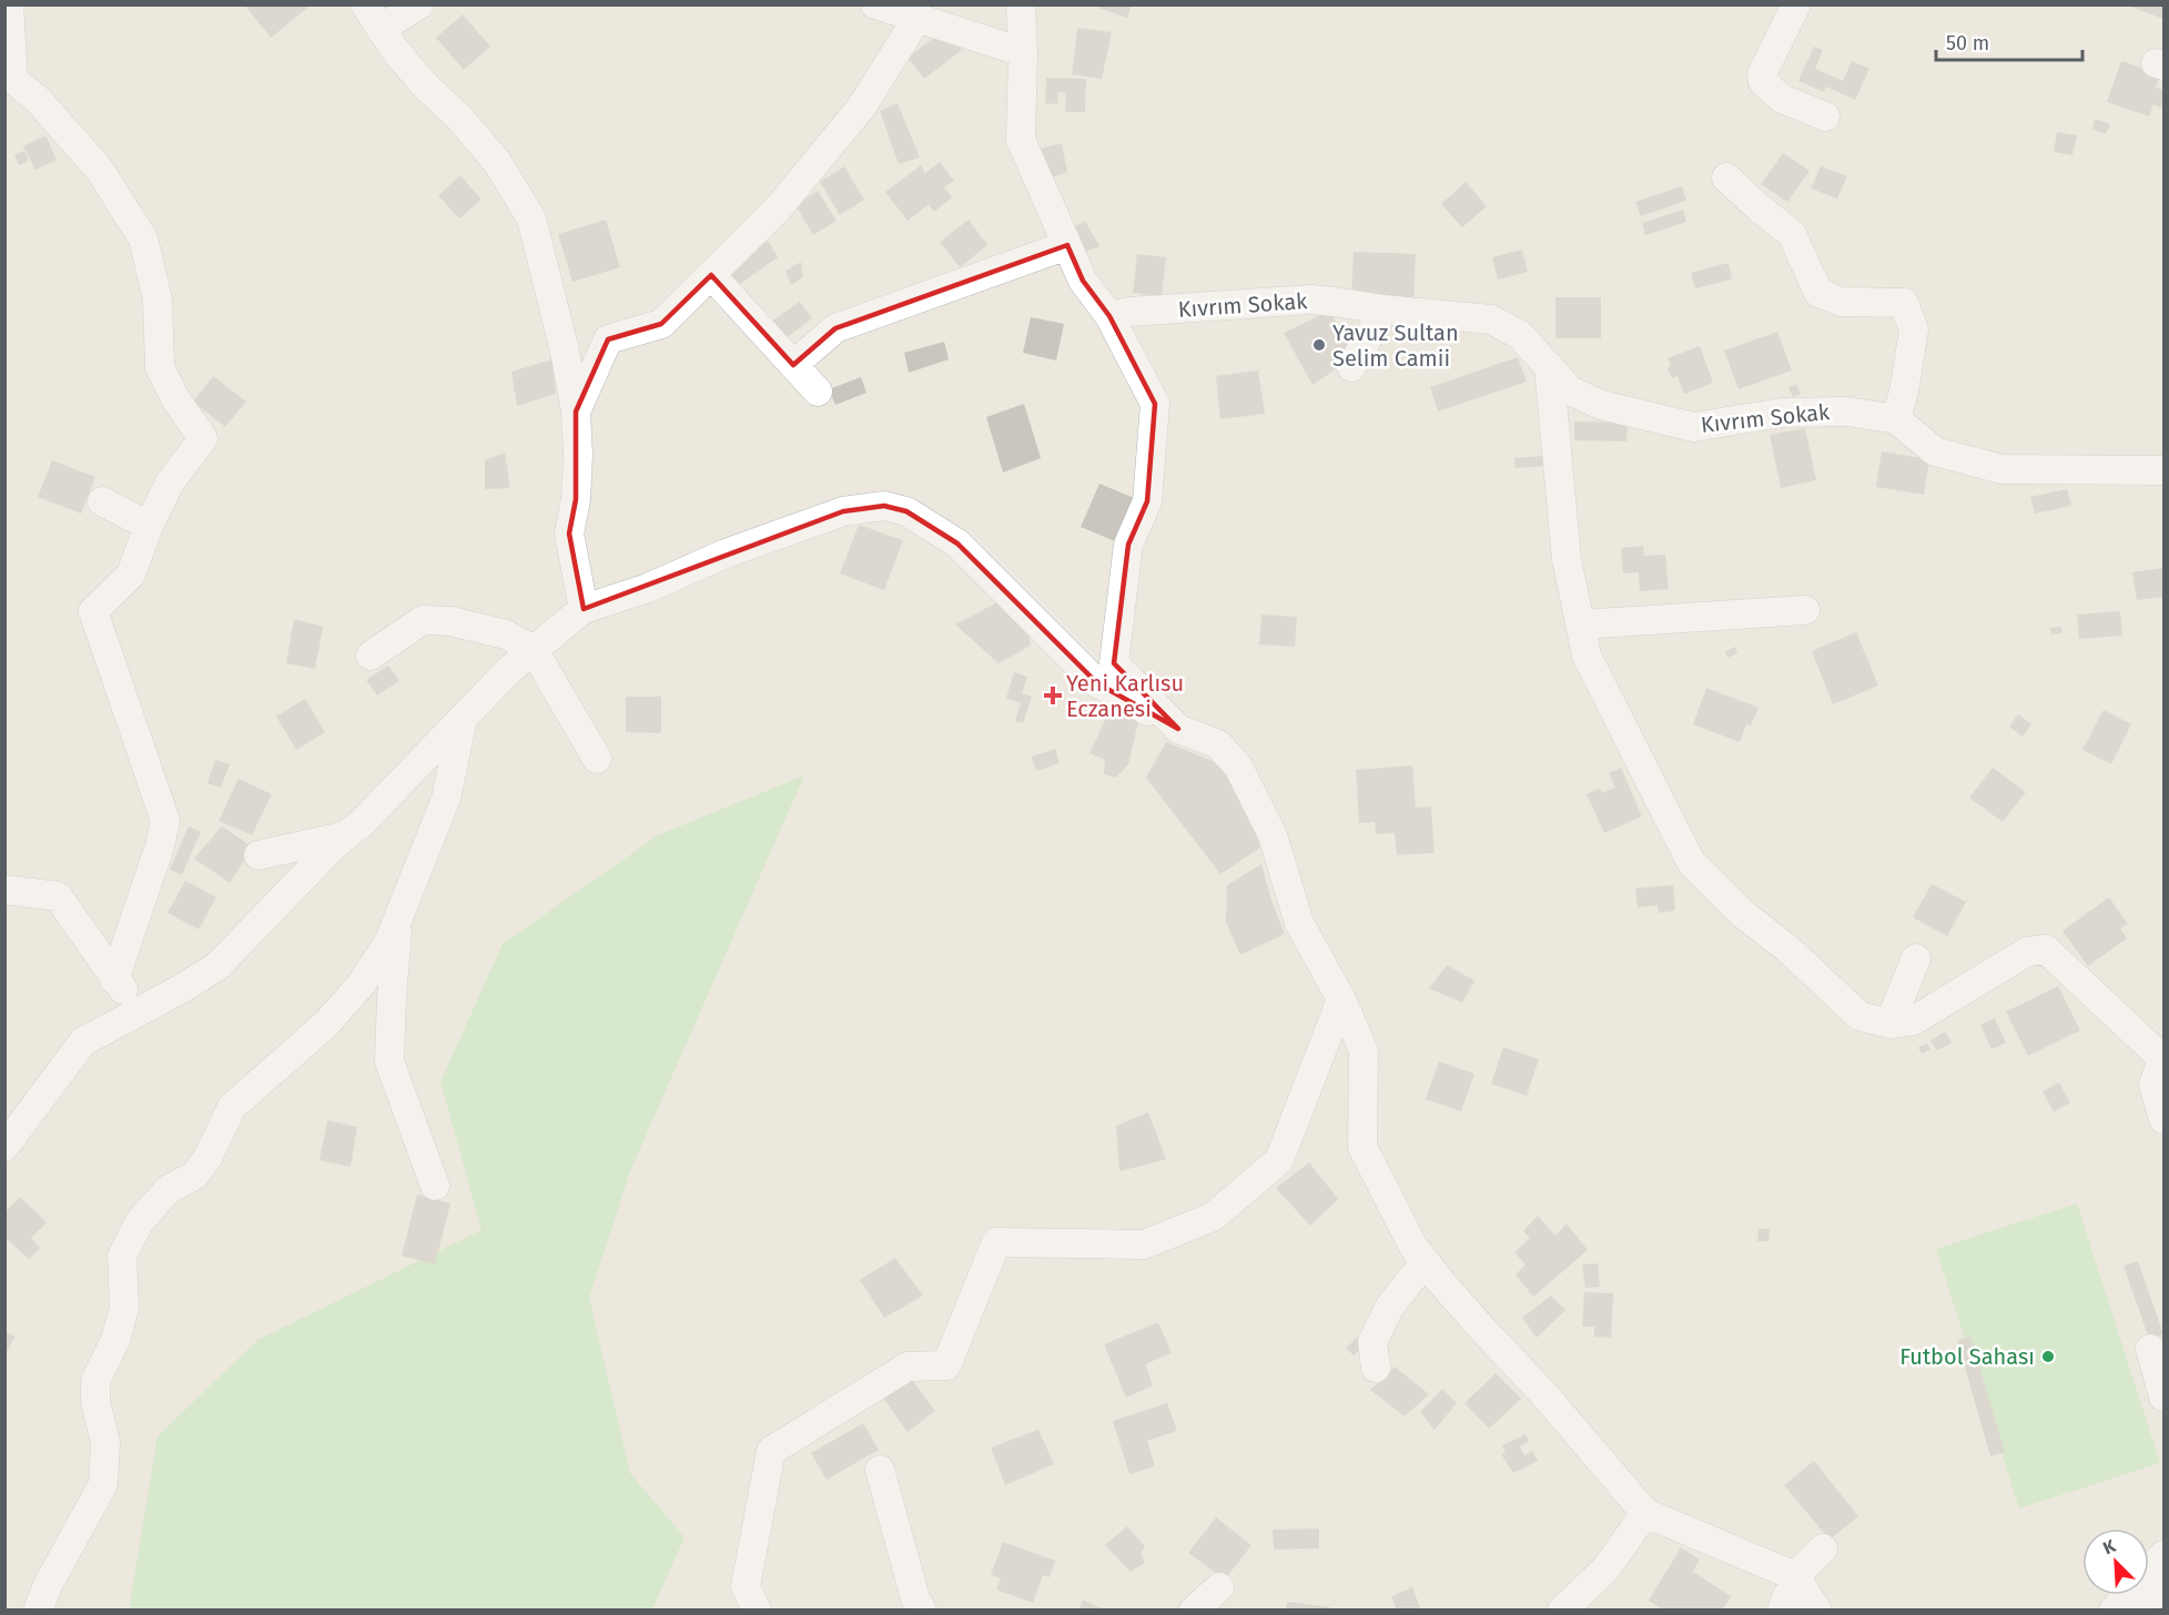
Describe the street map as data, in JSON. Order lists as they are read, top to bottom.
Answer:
{
  "streets": {
    "street": ["Kıvrım Sokak"]
  },
  "places": {
    "other": ["Yavuz Sultan Selim Camii", "Futbol Sahası"],
    "health": ["Yeni Karlısu Eczanesi"]
  },
  "scale_bar": "50 m",
  "north": "top left"
}
